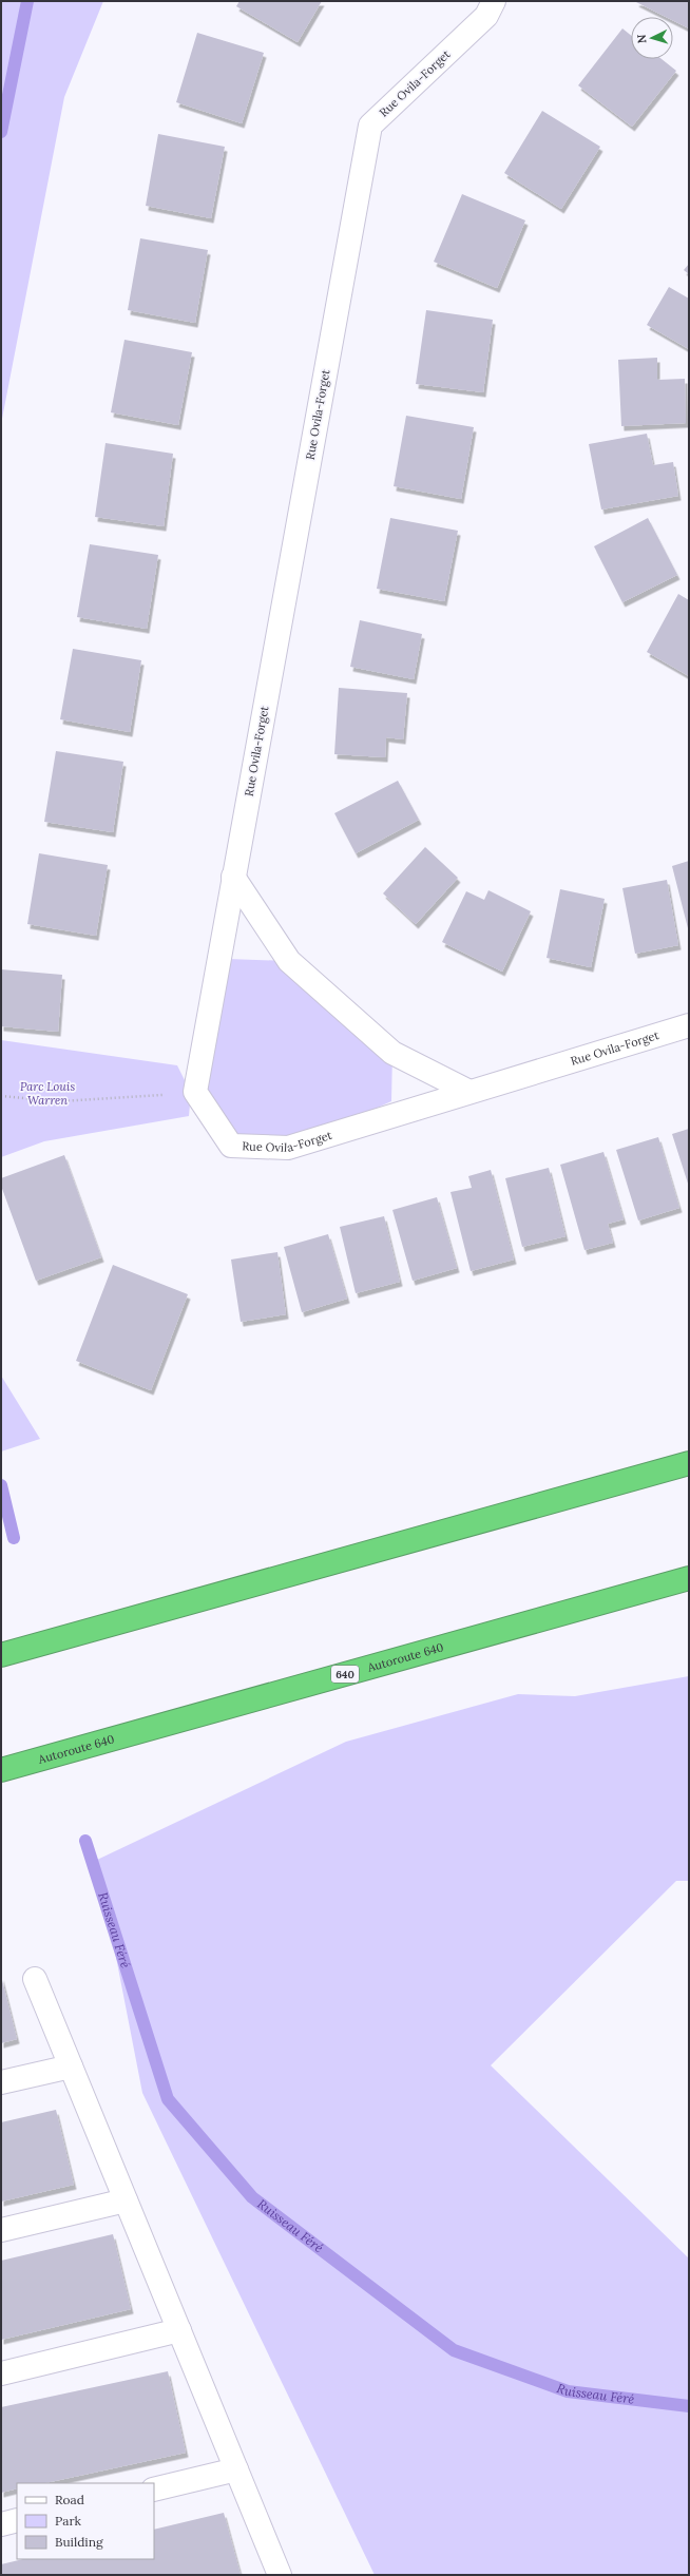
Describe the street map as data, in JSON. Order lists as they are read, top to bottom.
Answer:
{
  "streets": {
    "highway": ["Autoroute 640", "640"],
    "street": ["Rue Ovila-Forget"]
  },
  "water": ["Ruisseau Féré"],
  "parks": ["Parc Louis Warren"],
  "legend": ["Road", "Park", "Building"],
  "north": "left"
}
